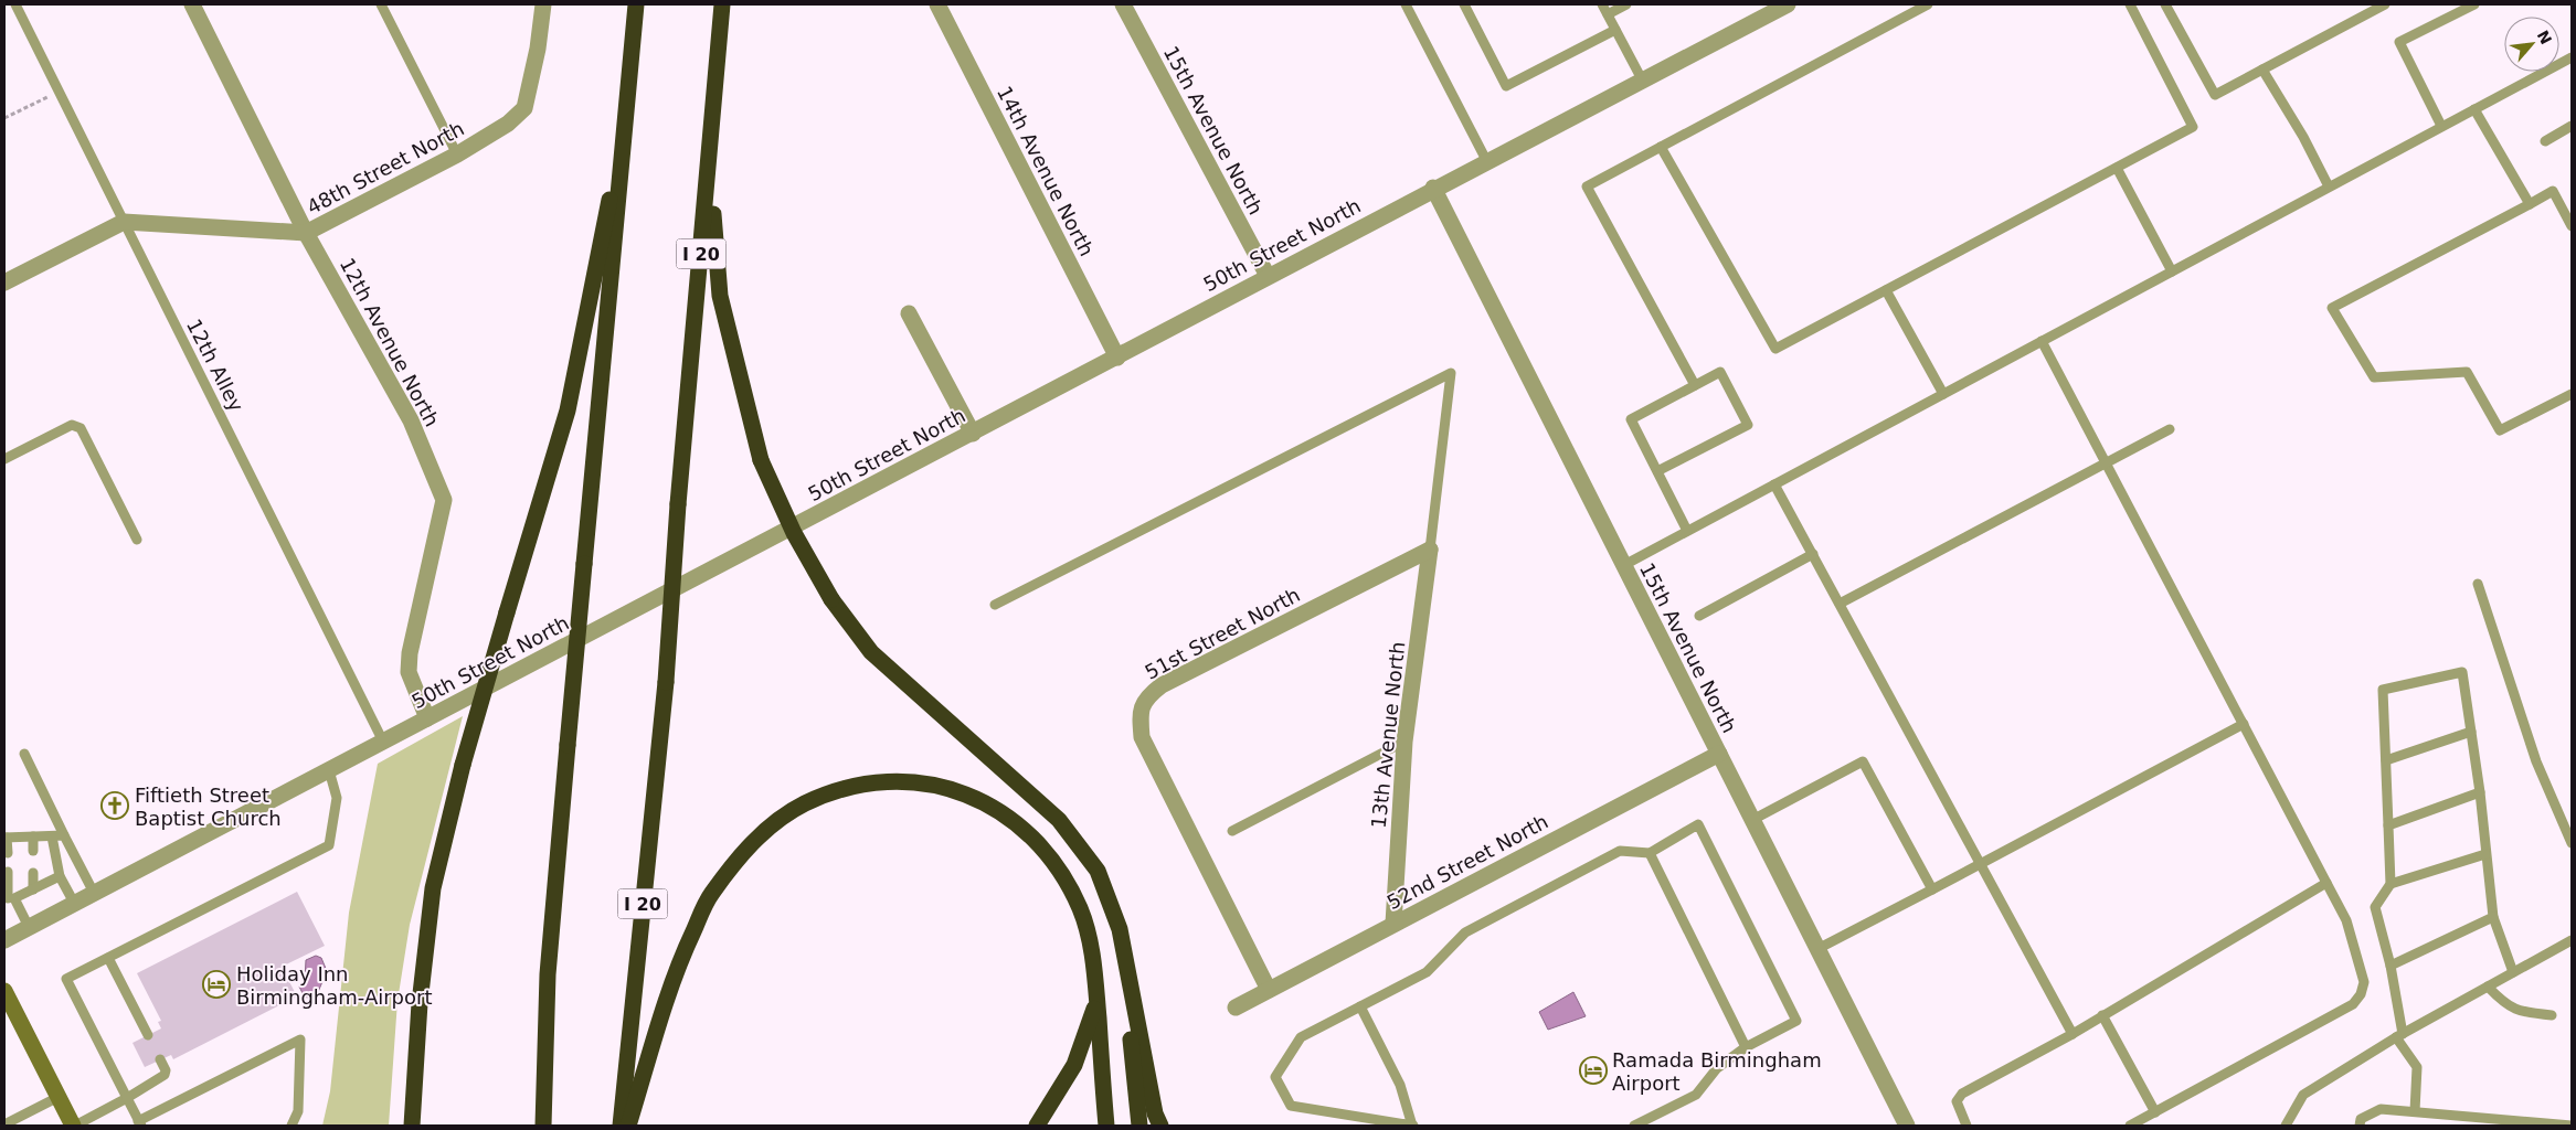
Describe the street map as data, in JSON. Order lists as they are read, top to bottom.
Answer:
{
  "streets": {
    "highway": ["I 20"],
    "street": [
      "15th Avenue North",
      "48th Street North",
      "14th Avenue North",
      "50th Street North",
      "12th Avenue North",
      "51st Street North",
      "13th Avenue North",
      "52nd Street North"
    ],
    "lane": ["12th Alley"]
  },
  "crossings": [
    ["15th Avenue North", "50th Street North"],
    ["15th Avenue North", "52nd Street North"],
    ["48th Street North", "12th Avenue North"],
    ["48th Street North", "12th Alley"],
    ["14th Avenue North", "50th Street North"],
    ["50th Street North", "12th Avenue North"],
    ["50th Street North", "12th Alley"],
    ["51st Street North", "13th Avenue North"],
    ["51st Street North", "52nd Street North"],
    ["13th Avenue North", "52nd Street North"]
  ],
  "places": {
    "church": ["Fiftieth Street Baptist Church"],
    "hotel": ["Holiday Inn Birmingham-Airport", "Ramada Birmingham Airport"]
  },
  "north": "top right"
}
